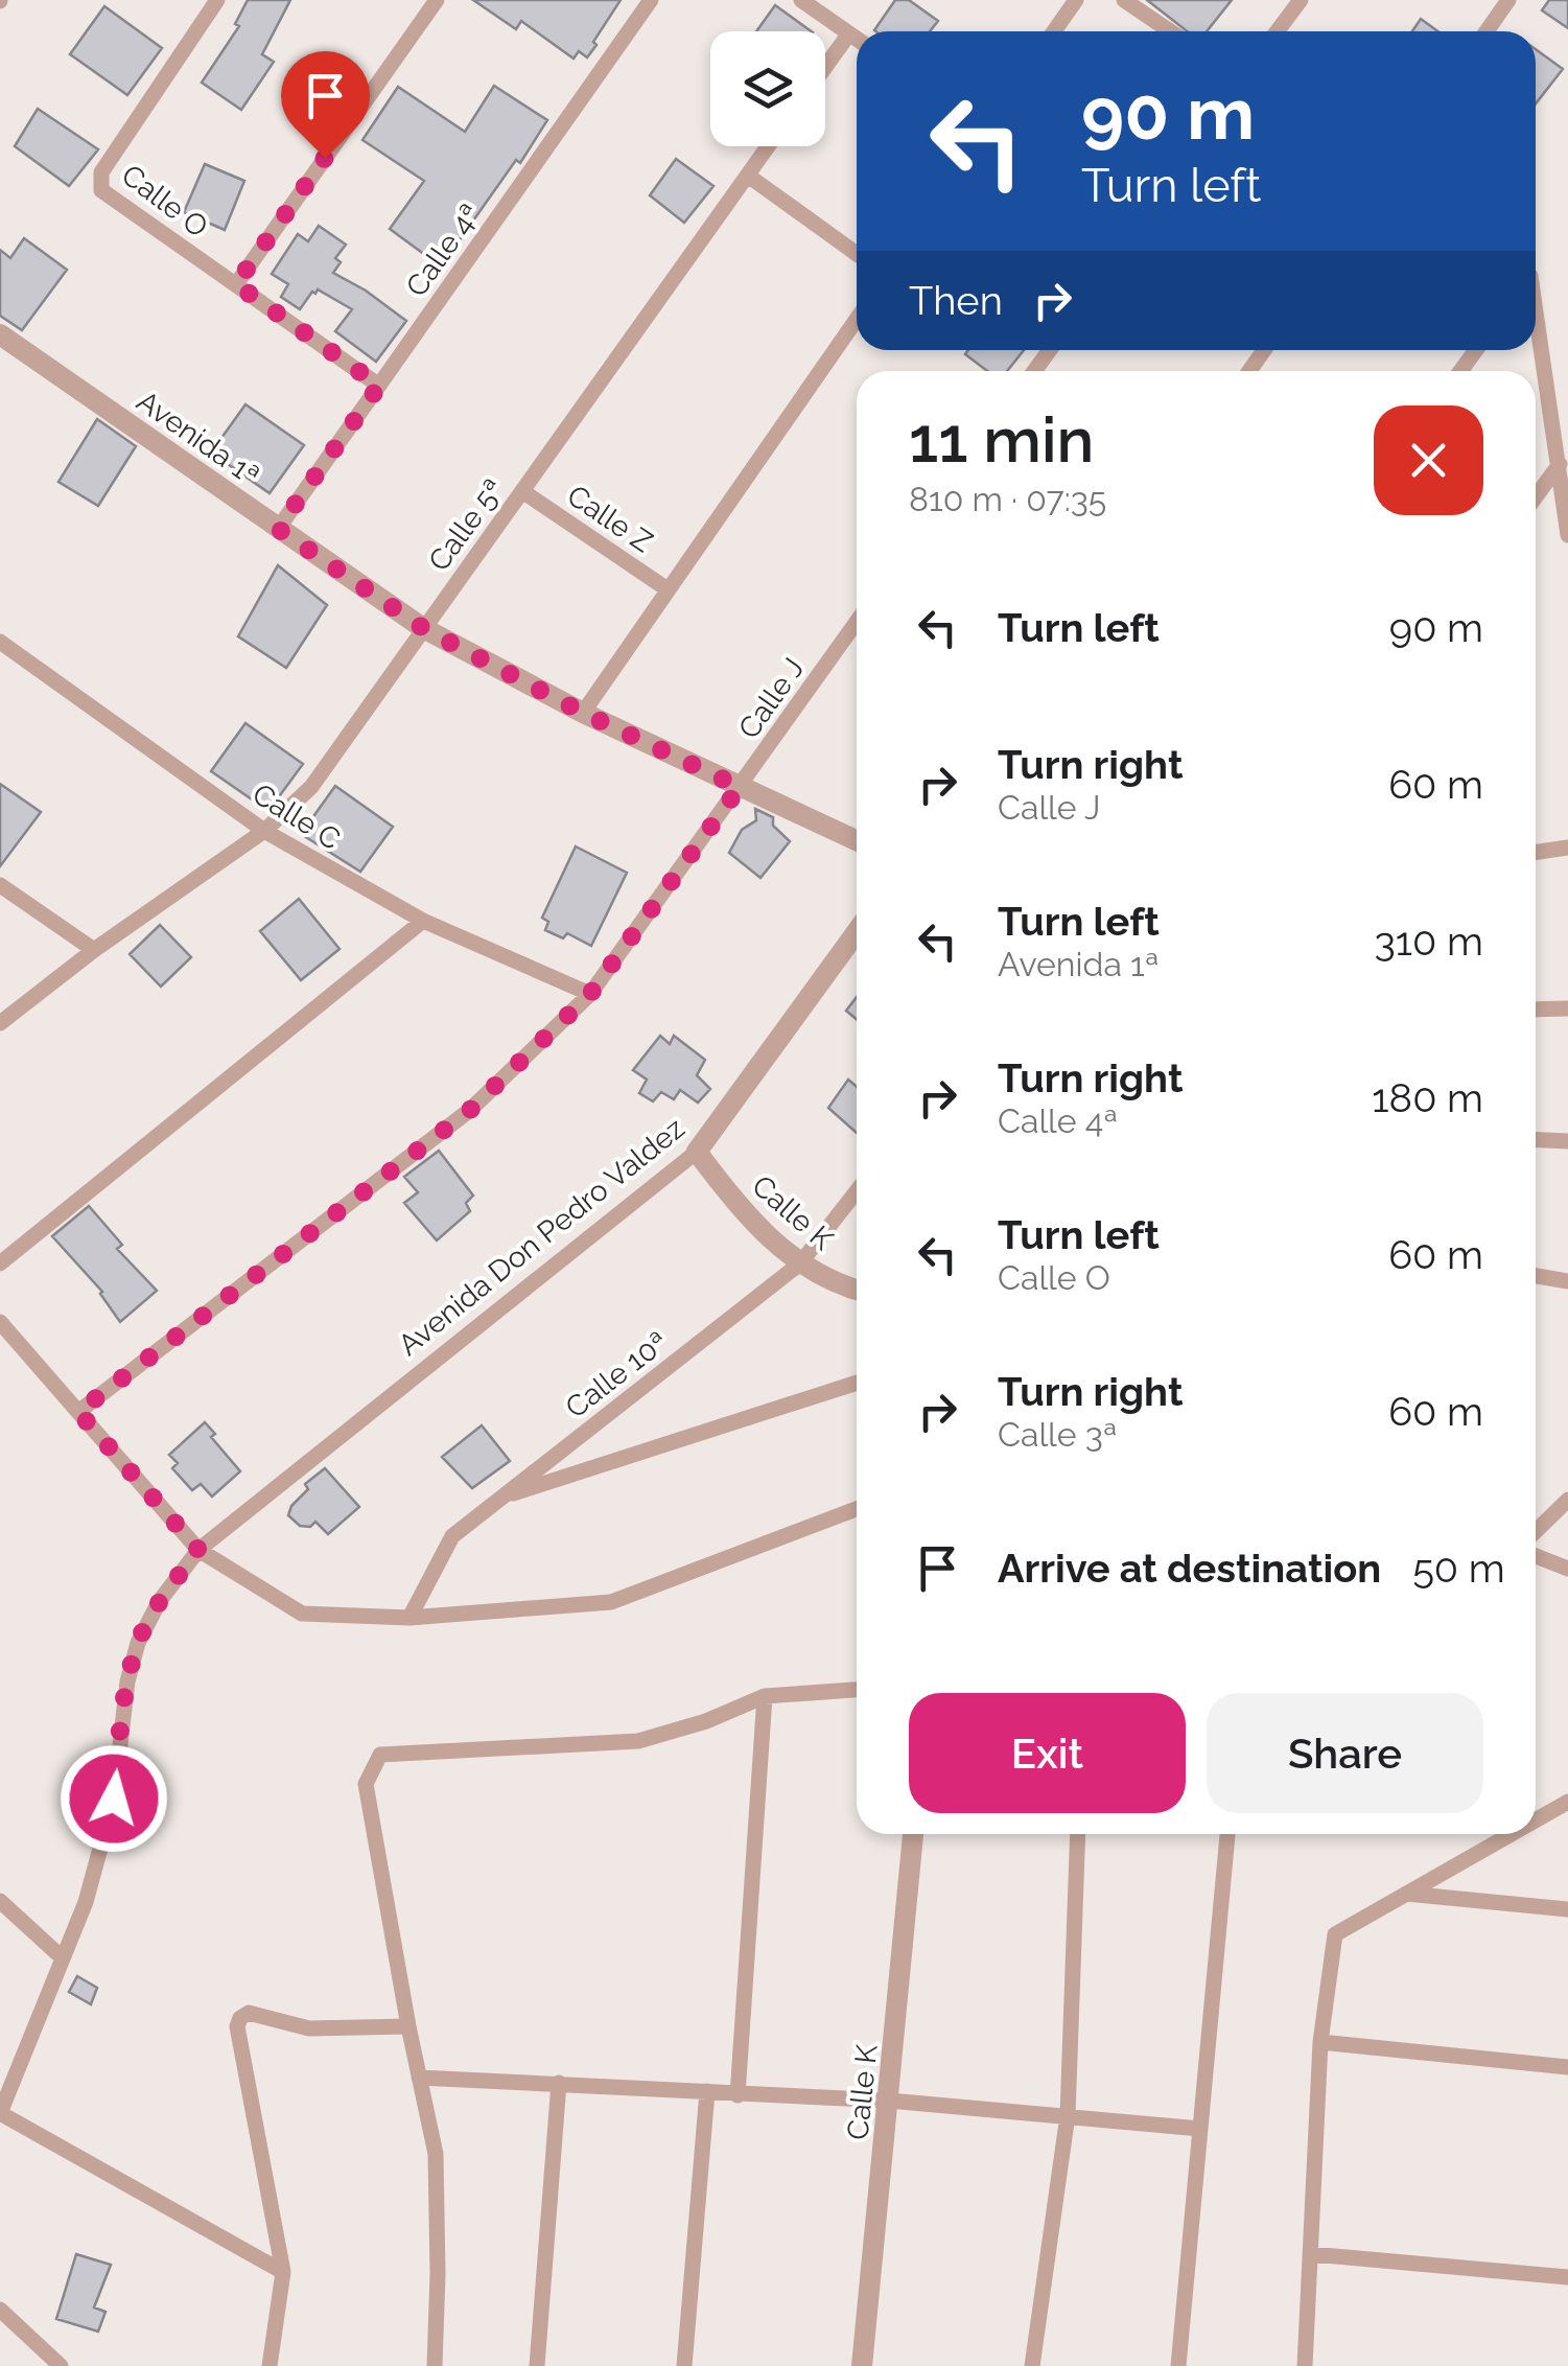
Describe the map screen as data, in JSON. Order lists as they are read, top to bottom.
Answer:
{
  "streets": {
    "street": [
      "Calle O",
      "Calle 4ª",
      "Avenida 1ª",
      "Calle Z",
      "Calle 5ª",
      "Calle J",
      "Calle C",
      "Calle K",
      "Avenida Don Pedro Valdez",
      "Calle 10ª"
    ]
  },
  "crossings": [
    ["Calle O", "Calle 4ª"],
    ["Calle 4ª", "Avenida 1ª"],
    ["Avenida 1ª", "Calle 5ª"],
    ["Avenida 1ª", "Calle J"],
    ["Calle Z", "Calle 5ª"],
    ["Calle 5ª", "Calle C"],
    ["Calle J", "Calle C"],
    ["Calle K", "Avenida Don Pedro Valdez"],
    ["Calle K", "Calle 10ª"]
  ],
  "page": {
    "turn": ["90 m", "Turn left"],
    "then": "Then",
    "heading": ["11 min", "810 m · 07:35"],
    "list": [
      {
        "name": "Turn left",
        "value": "90 m"
      },
      {
        "name": "Turn right",
        "note": "Calle J",
        "value": "60 m"
      },
      {
        "name": "Turn left",
        "note": "Avenida 1ª",
        "value": "310 m"
      },
      {
        "name": "Turn right",
        "note": "Calle 4ª",
        "value": "180 m"
      },
      {
        "name": "Turn left",
        "note": "Calle O",
        "value": "60 m"
      },
      {
        "name": "Turn right",
        "note": "Calle 3ª",
        "value": "60 m"
      },
      {
        "name": "Arrive at destination",
        "value": "50 m"
      }
    ],
    "buttons": ["Exit", "Share"]
  }
}
